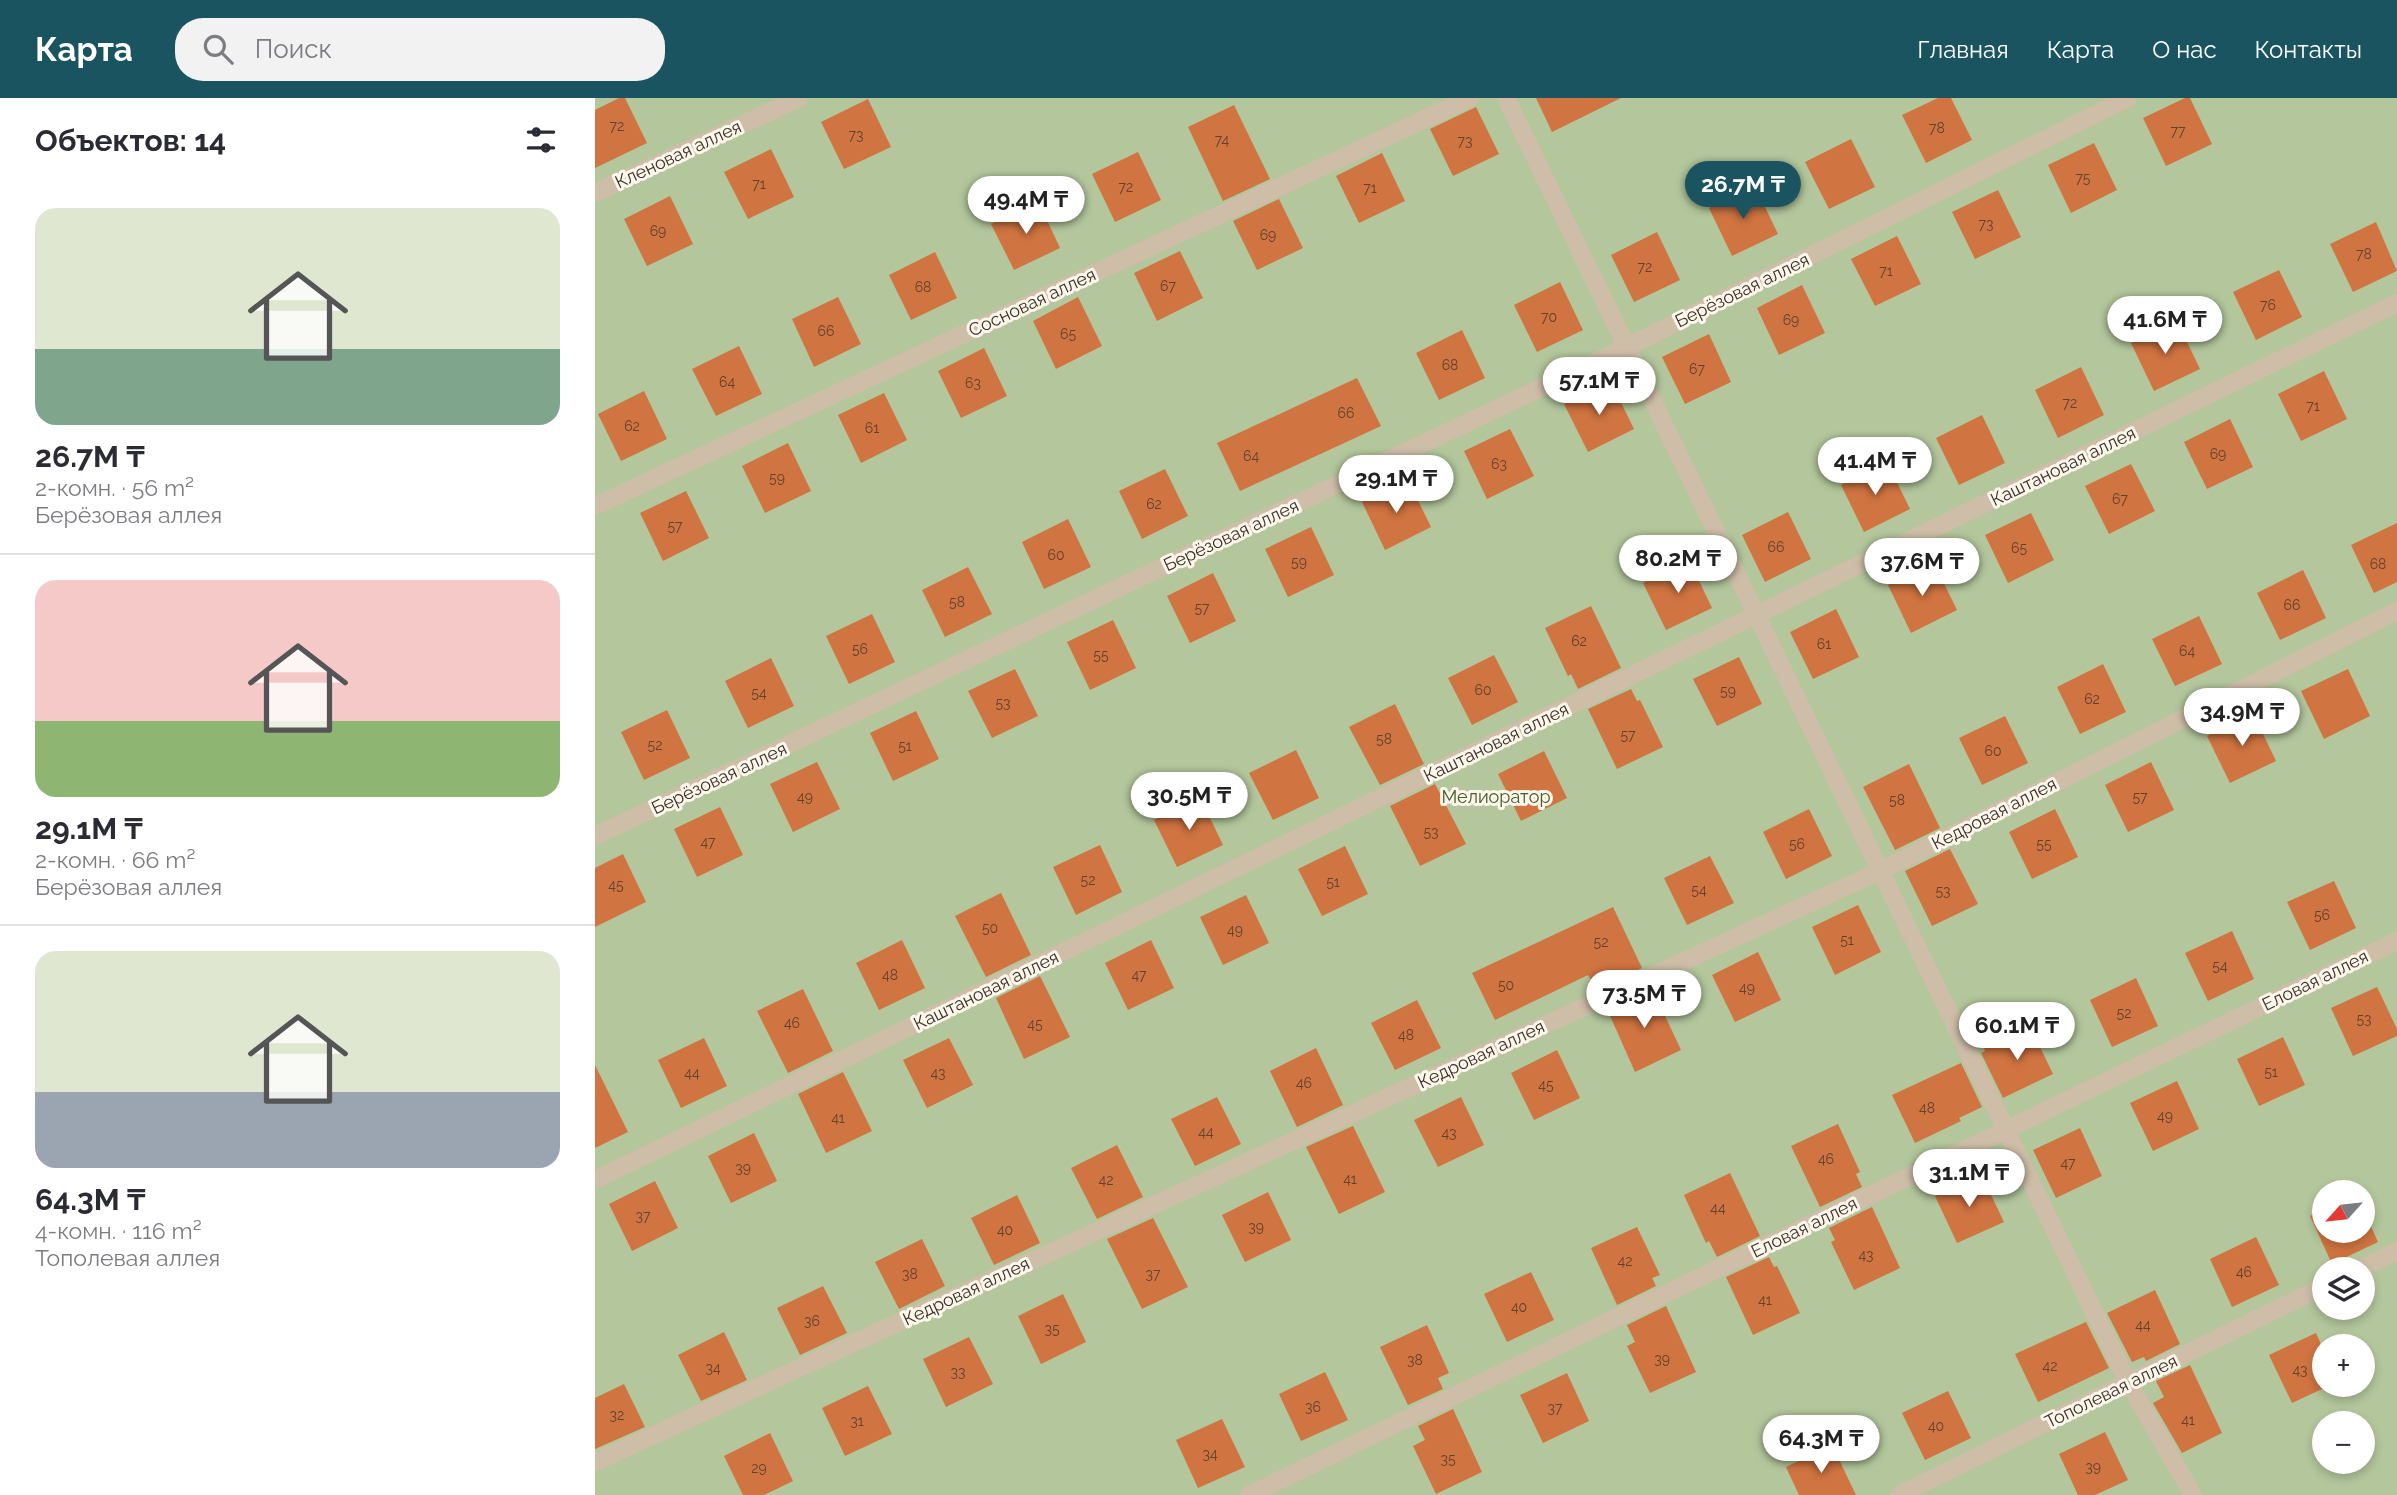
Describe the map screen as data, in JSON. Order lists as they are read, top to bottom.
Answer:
{
  "streets": {
    "street": [
      "Кленовая аллея",
      "Берёзовая аллея",
      "Сосновая аллея",
      "Каштановая аллея",
      "Кедровая аллея",
      "Еловая аллея",
      "Тополевая аллея"
    ]
  },
  "parks": ["Мелиоратор"],
  "house_numbers": [
    "72",
    "78",
    "77",
    "73",
    "74",
    "73",
    "75",
    "71",
    "72",
    "71",
    "73",
    "69",
    "69",
    "78",
    "72",
    "71",
    "67",
    "68",
    "76",
    "70",
    "69",
    "66",
    "65",
    "68",
    "67",
    "64",
    "63",
    "72",
    "71",
    "66",
    "62",
    "61",
    "69",
    "64",
    "63",
    "59",
    "67",
    "62",
    "57",
    "66",
    "65",
    "60",
    "59",
    "68",
    "58",
    "66",
    "57",
    "62",
    "61",
    "56",
    "64",
    "55",
    "60",
    "59",
    "54",
    "62",
    "53",
    "57",
    "58",
    "52",
    "51",
    "60",
    "49",
    "57",
    "58",
    "53",
    "47",
    "56",
    "55",
    "52",
    "51",
    "45",
    "54",
    "53",
    "56",
    "50",
    "49",
    "51",
    "52",
    "54",
    "48",
    "47",
    "50",
    "49",
    "52",
    "53",
    "46",
    "45",
    "48",
    "51",
    "44",
    "43",
    "46",
    "45",
    "48",
    "49",
    "41",
    "44",
    "43",
    "46",
    "47",
    "39",
    "41",
    "42",
    "44",
    "37",
    "39",
    "40",
    "43",
    "42",
    "46",
    "38",
    "37",
    "41",
    "40",
    "36",
    "44",
    "35",
    "39",
    "38",
    "42",
    "34",
    "43",
    "33",
    "36",
    "37",
    "32",
    "41",
    "31",
    "40",
    "34",
    "35",
    "39",
    "29"
  ],
  "north": "bottom left",
  "page": {
    "header": "Карта",
    "search": "Поиск",
    "nav": [
      "Главная",
      "Карта",
      "О нас",
      "Контакты"
    ],
    "heading": "Объектов: 14",
    "price": [
      "26.7M ₸",
      "49.4M ₸",
      "41.6M ₸",
      "57.1M ₸",
      "41.4M ₸",
      "29.1M ₸",
      "80.2M ₸",
      "37.6M ₸",
      "34.9M ₸",
      "30.5M ₸",
      "73.5M ₸",
      "60.1M ₸",
      "31.1M ₸",
      "64.3M ₸"
    ],
    "list": [
      {
        "name": "26.7M ₸",
        "note": "2-комн. · 56 m² · Берёзовая аллея"
      },
      {
        "name": "29.1M ₸",
        "note": "2-комн. · 66 m² · Берёзовая аллея"
      },
      {
        "name": "64.3M ₸",
        "note": "4-комн. · 116 m² · Тополевая аллея"
      }
    ],
    "map_buttons": ["+", "−"]
  }
}
